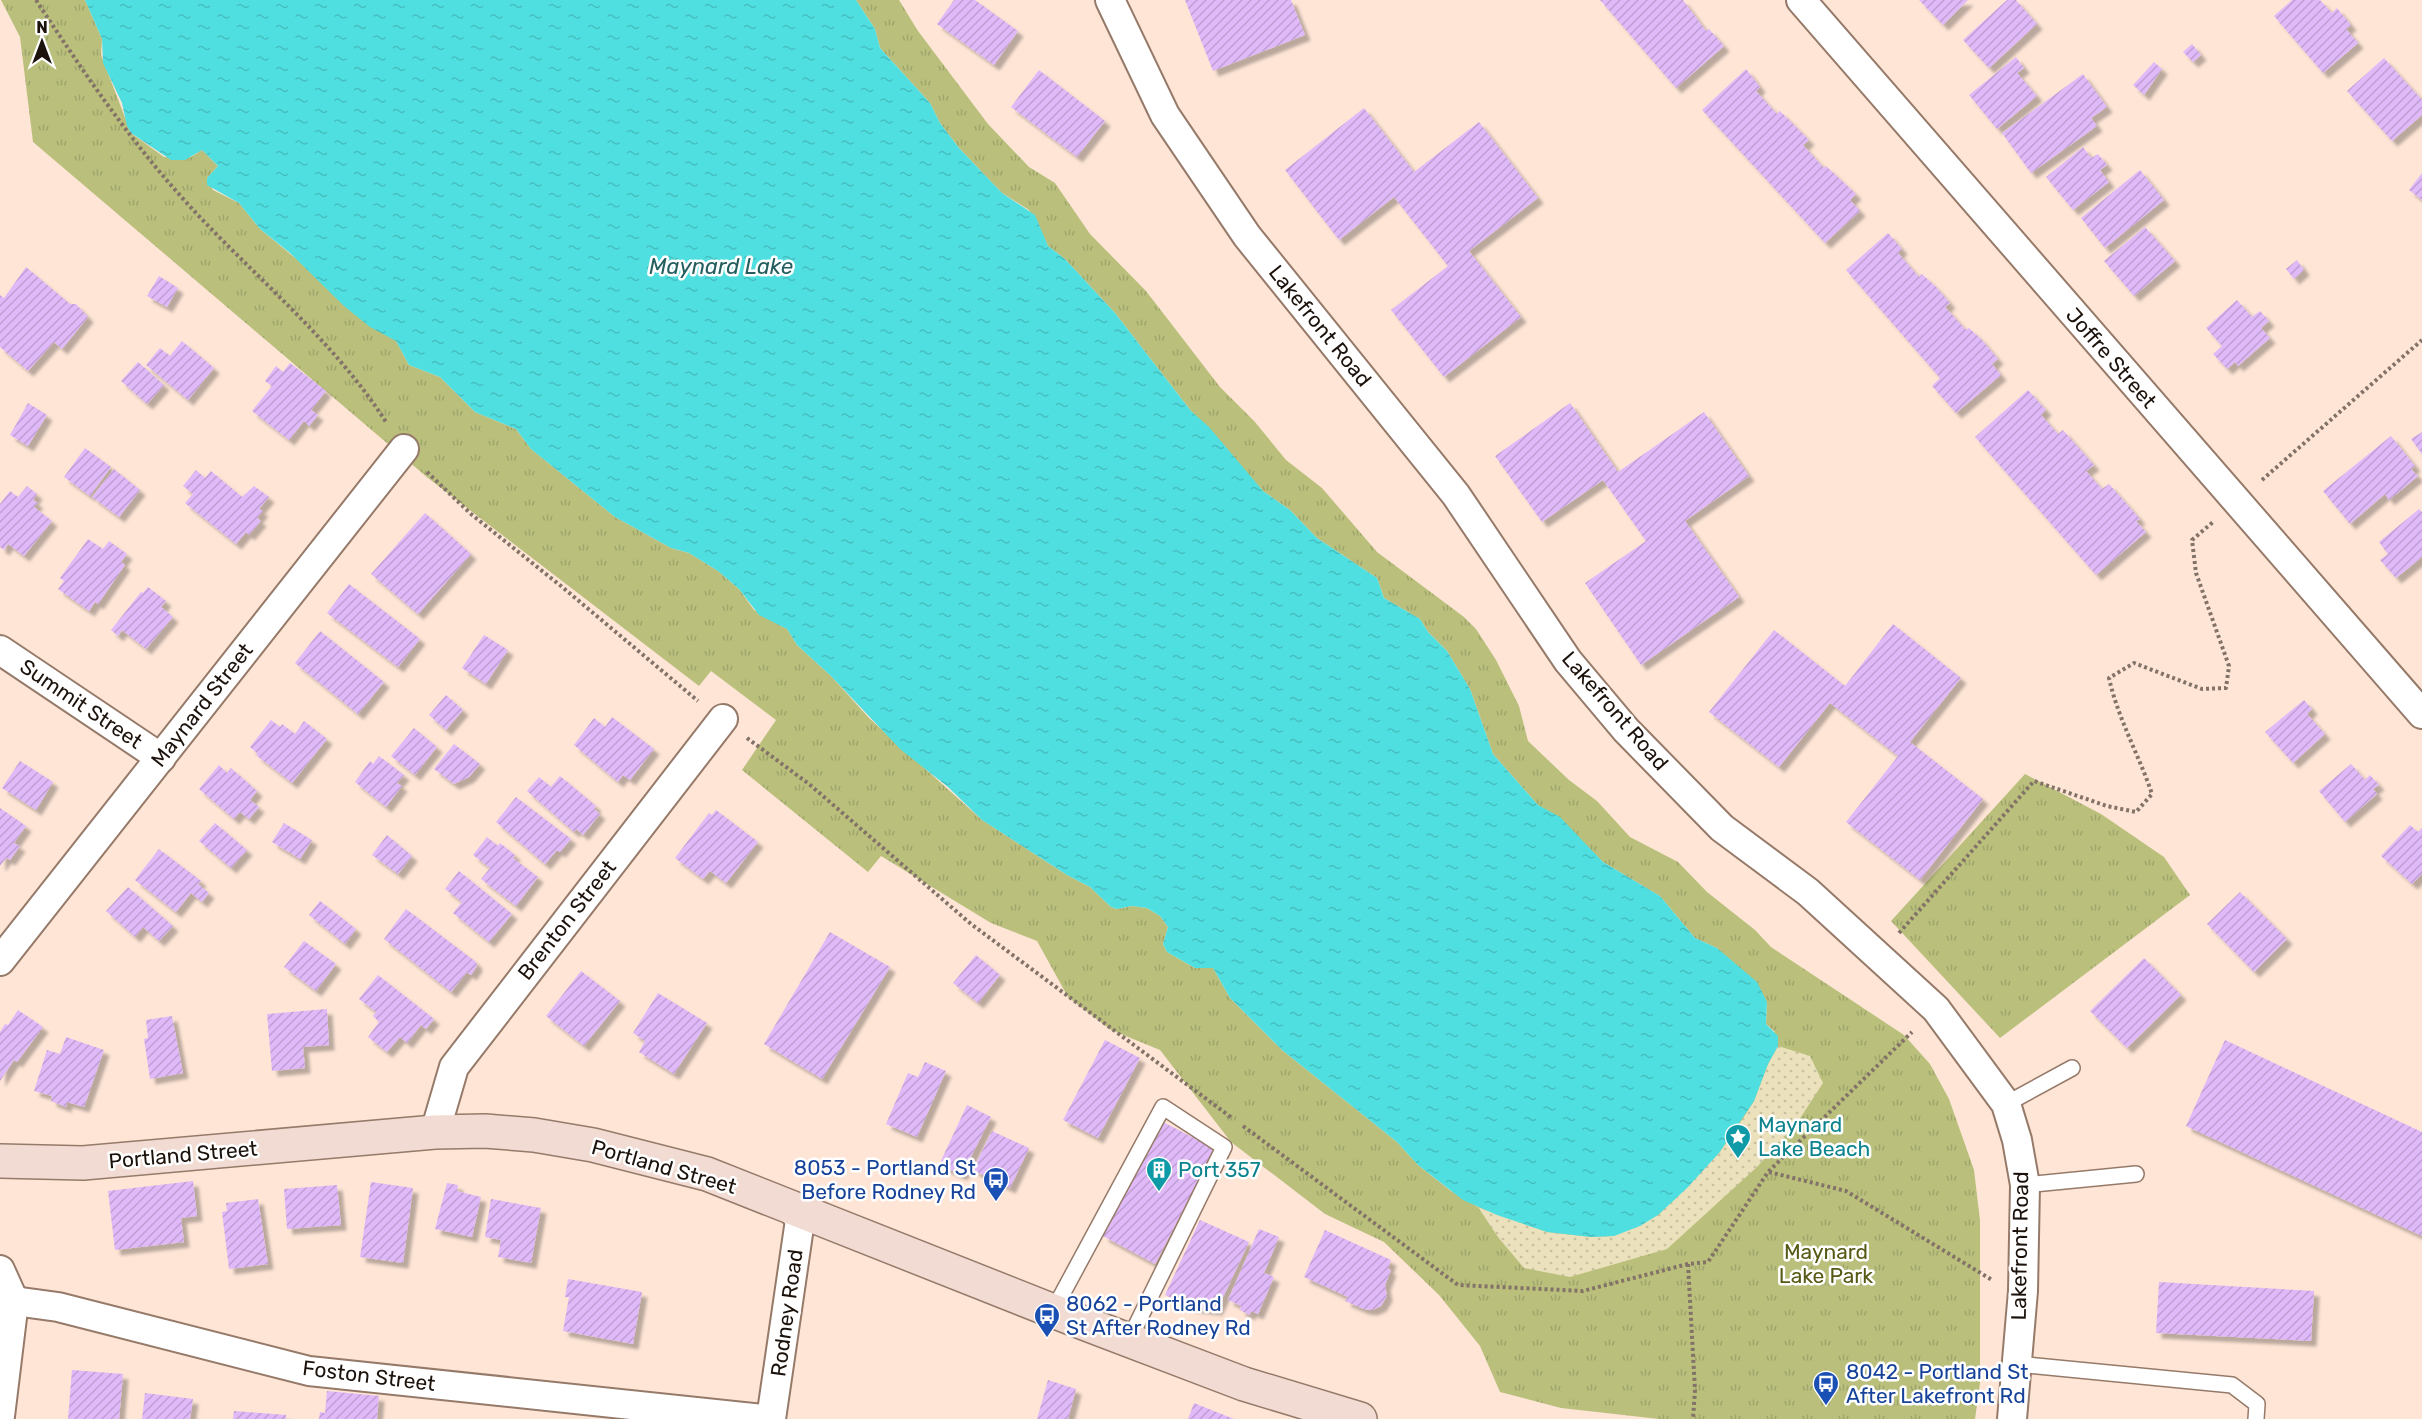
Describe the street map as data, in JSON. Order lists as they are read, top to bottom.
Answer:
{
  "streets": {
    "main road": ["Portland Street"],
    "street": [
      "Lakefront Road",
      "Joffre Street",
      "Summit Street",
      "Maynard Street",
      "Brenton Street",
      "Rodney Road",
      "Foston Street"
    ]
  },
  "crossings": [
    ["Summit Street", "Maynard Street"],
    ["Brenton Street", "Portland Street"],
    ["Portland Street", "Rodney Road"]
  ],
  "water": ["Maynard Lake"],
  "parks": ["Maynard Lake Park"],
  "places": {
    "place": ["Maynard Lake Beach"],
    "building": ["Port 357"],
    "bus stop": ["8053 - Portland St Before Rodney Rd", "8062 - Portland St After Rodney Rd", "8042 - Portland St After Lakefront Rd"]
  },
  "north": "top"
}
